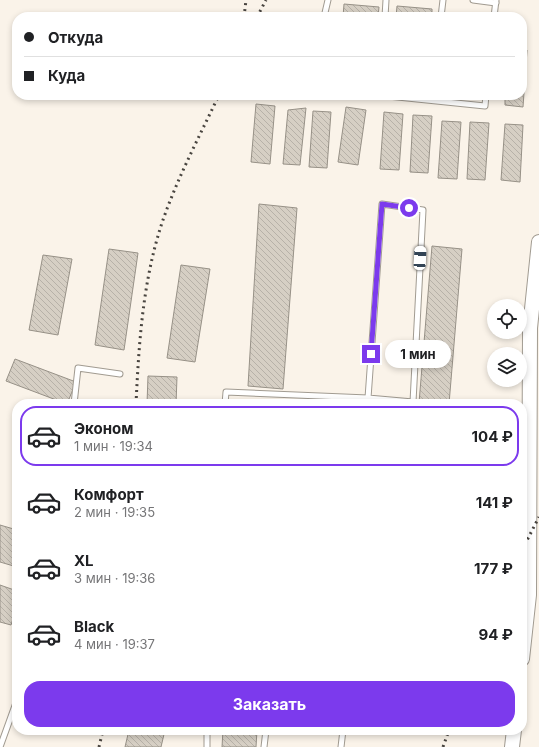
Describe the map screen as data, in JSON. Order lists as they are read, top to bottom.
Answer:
{
  "page": {
    "banner": ["Откуда", "Куда"],
    "bubble": "1 мин",
    "list": [
      {
        "name": "Эконом",
        "note": "1 мин · 19:34",
        "value": "104 ₽"
      },
      {
        "name": "Комфорт",
        "note": "2 мин · 19:35",
        "value": "141 ₽"
      },
      {
        "name": "XL",
        "note": "3 мин · 19:36",
        "value": "177 ₽"
      },
      {
        "name": "Black",
        "note": "4 мин · 19:37",
        "value": "94 ₽"
      }
    ],
    "buttons": "Заказать"
  }
}
